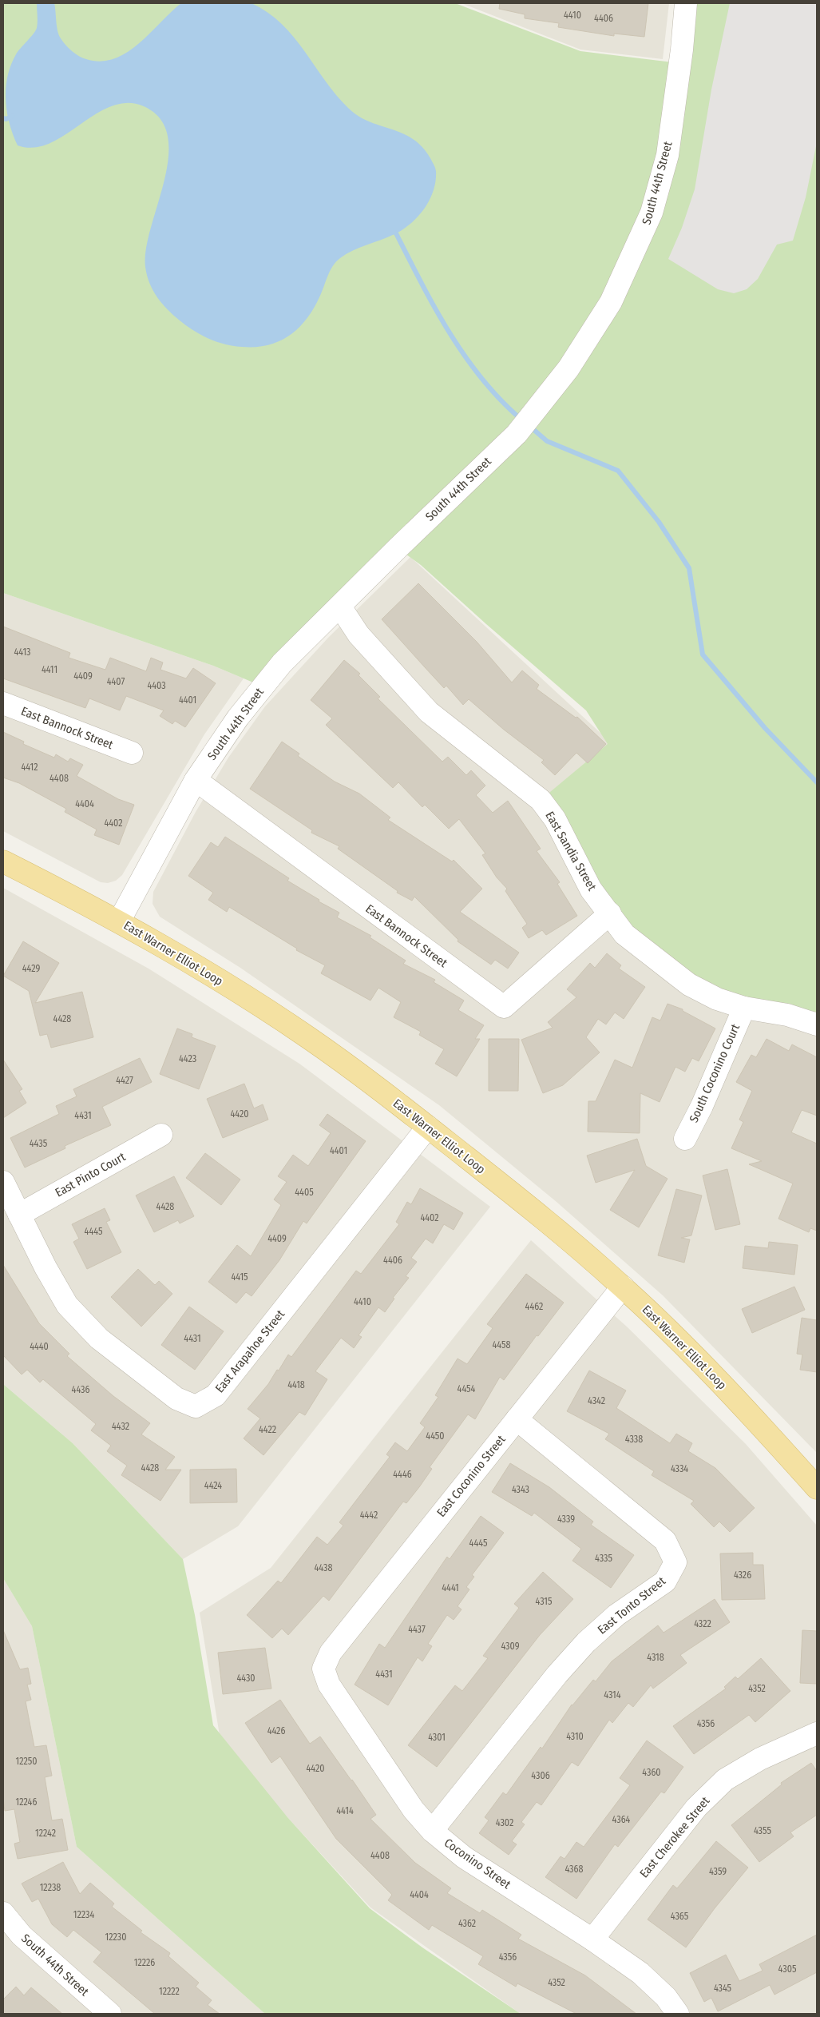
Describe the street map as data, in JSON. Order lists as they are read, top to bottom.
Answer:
{
  "streets": {
    "main road": ["East Warner Elliot Loop"],
    "street": [
      "South 44th Street",
      "East Bannock Street",
      "East Sandia Street",
      "South Coconino Court",
      "East Pinto Court",
      "East Arapahoe Street",
      "East Coconino Street",
      "East Tonto Street",
      "East Cherokee Street",
      "Coconino Street"
    ]
  },
  "crossings": [
    ["South 44th Street", "East Bannock Street"],
    ["South 44th Street", "East Sandia Street"],
    ["South 44th Street", "East Warner Elliot Loop"],
    ["East Bannock Street", "East Sandia Street"],
    ["East Sandia Street", "South Coconino Court"],
    ["East Warner Elliot Loop", "East Arapahoe Street"],
    ["East Warner Elliot Loop", "East Coconino Street"],
    ["East Pinto Court", "East Arapahoe Street"],
    ["East Coconino Street", "East Tonto Street"],
    ["East Coconino Street", "Coconino Street"],
    ["East Tonto Street", "Coconino Street"],
    ["East Cherokee Street", "Coconino Street"]
  ],
  "house_numbers": [
    "4410",
    "4406",
    "4413",
    "4411",
    "4409",
    "4407",
    "4403",
    "4401",
    "4412",
    "4408",
    "4404",
    "4402",
    "4429",
    "4428",
    "4423",
    "4427",
    "4420",
    "4431",
    "4435",
    "4401",
    "4405",
    "4428",
    "4402",
    "4445",
    "4409",
    "4406",
    "4415",
    "4410",
    "4462",
    "4431",
    "4458",
    "4440",
    "4418",
    "4454",
    "4436",
    "4342",
    "4432",
    "4422",
    "4450",
    "4338",
    "4428",
    "4334",
    "4446",
    "4424",
    "4343",
    "4442",
    "4339",
    "4445",
    "4335",
    "4438",
    "4326",
    "4441",
    "4315",
    "4322",
    "4437",
    "4309",
    "4318",
    "4431",
    "4430",
    "4352",
    "4314",
    "4356",
    "4426",
    "4310",
    "4301",
    "12250",
    "4420",
    "4360",
    "4306",
    "12246",
    "4414",
    "4364",
    "4302",
    "4355",
    "12242",
    "4408",
    "4368",
    "4359",
    "12238",
    "4404",
    "12234",
    "4365",
    "4362",
    "12230",
    "4356",
    "12226",
    "4305",
    "4352",
    "4345",
    "12222"
  ]
}
